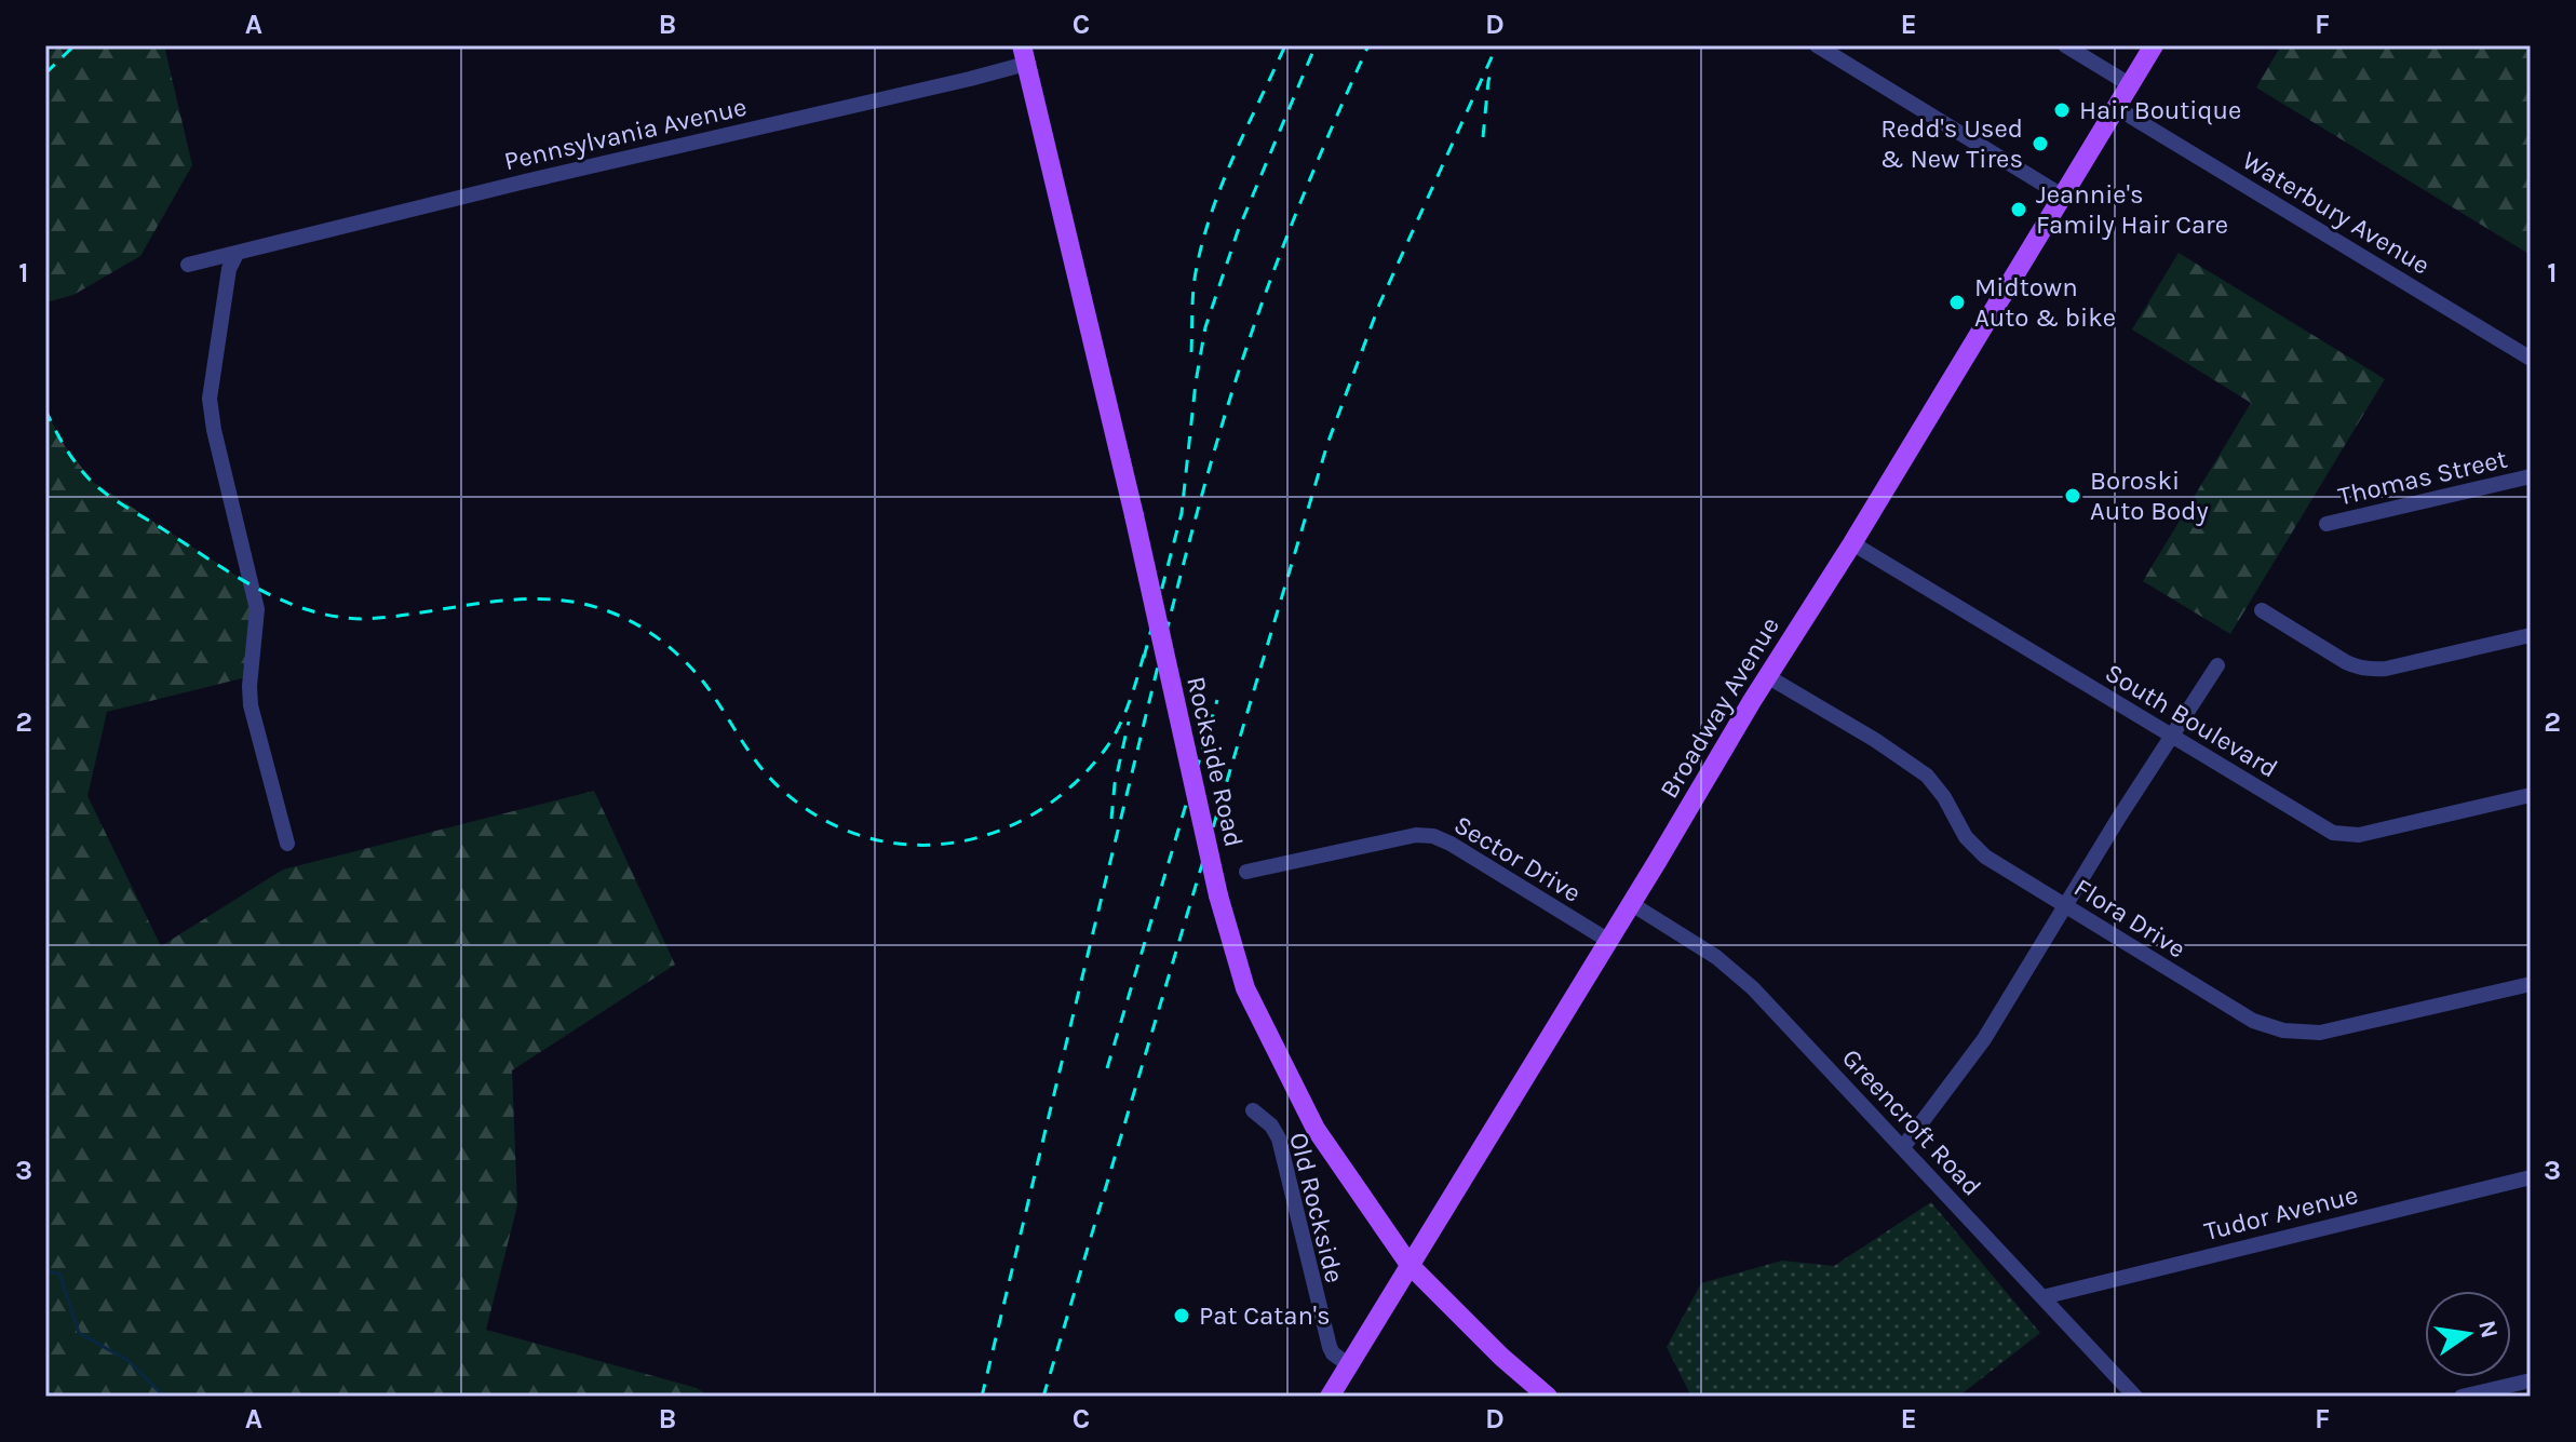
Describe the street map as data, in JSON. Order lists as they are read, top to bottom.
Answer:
{
  "streets": {
    "main road": ["Broadway Avenue", "Rockside Road"],
    "street": [
      "Pennsylvania Avenue",
      "Waterbury Avenue",
      "Thomas Street",
      "South Boulevard",
      "Sector Drive",
      "Flora Drive",
      "Greencroft Road",
      "Old Rockside",
      "Tudor Avenue"
    ]
  },
  "crossings": [
    ["Pennsylvania Avenue", "Rockside Road"],
    ["Waterbury Avenue", "Broadway Avenue"],
    ["Broadway Avenue", "South Boulevard"],
    ["Broadway Avenue", "Rockside Road"],
    ["Broadway Avenue", "Sector Drive"],
    ["Broadway Avenue", "Flora Drive"],
    ["Broadway Avenue", "Greencroft Road"],
    ["Broadway Avenue", "Old Rockside"],
    ["Greencroft Road", "Tudor Avenue"]
  ],
  "places": [
    "Hair Boutique",
    "Redd's Used & New Tires",
    "Jeannie's Family Hair Care",
    "Midtown Auto & bike",
    "Boroski Auto Body",
    "Pat Catan's"
  ],
  "north": "right",
  "grid": {
    "columns": [
      "A",
      "B",
      "C",
      "D",
      "E",
      "F"
    ],
    "rows": ["1", "2", "3"]
  }
}
